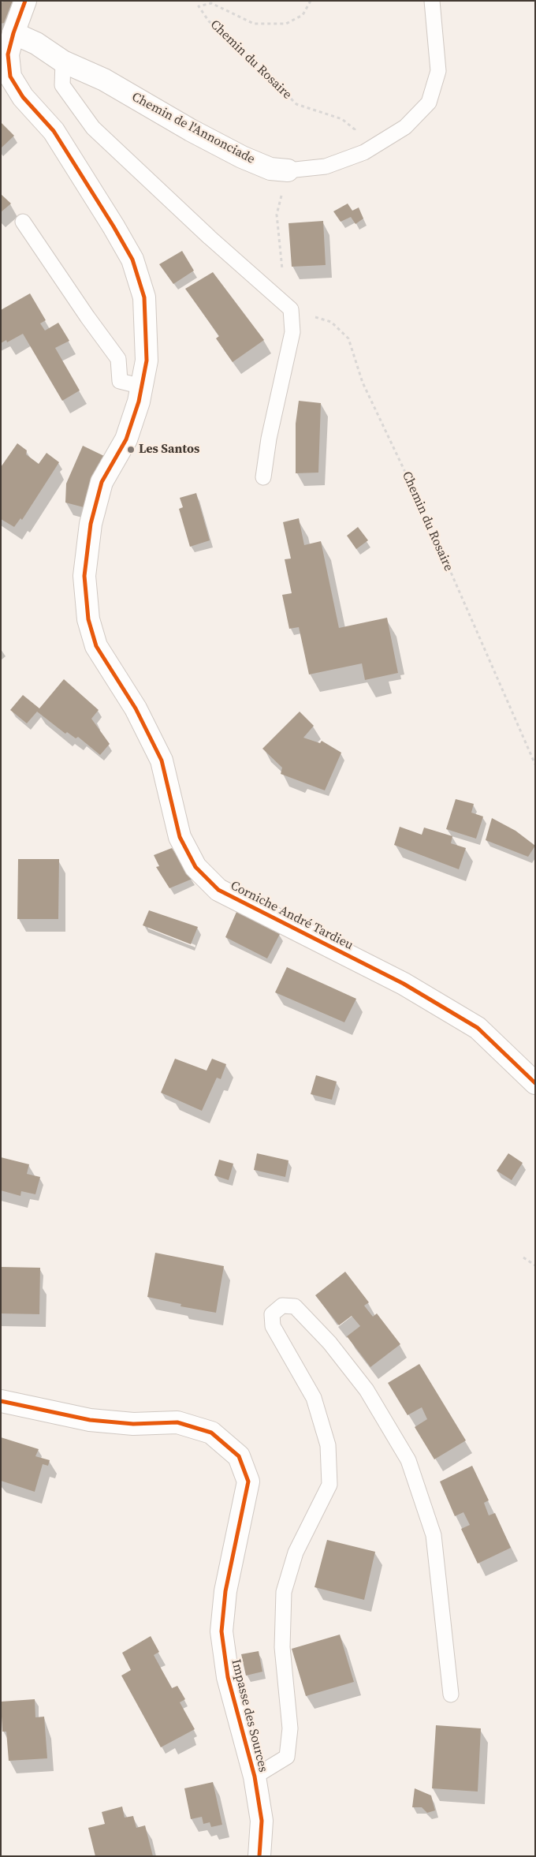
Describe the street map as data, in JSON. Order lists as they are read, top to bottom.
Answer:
{
  "streets": {
    "street": ["Chemin de l'Annonciade", "Corniche André Tardieu", "Impasse des Sources"],
    "path": ["Chemin du Rosaire"]
  },
  "crossings": [
    ["Chemin de l'Annonciade", "Corniche André Tardieu"]
  ],
  "places": ["Les Santos"]
}
